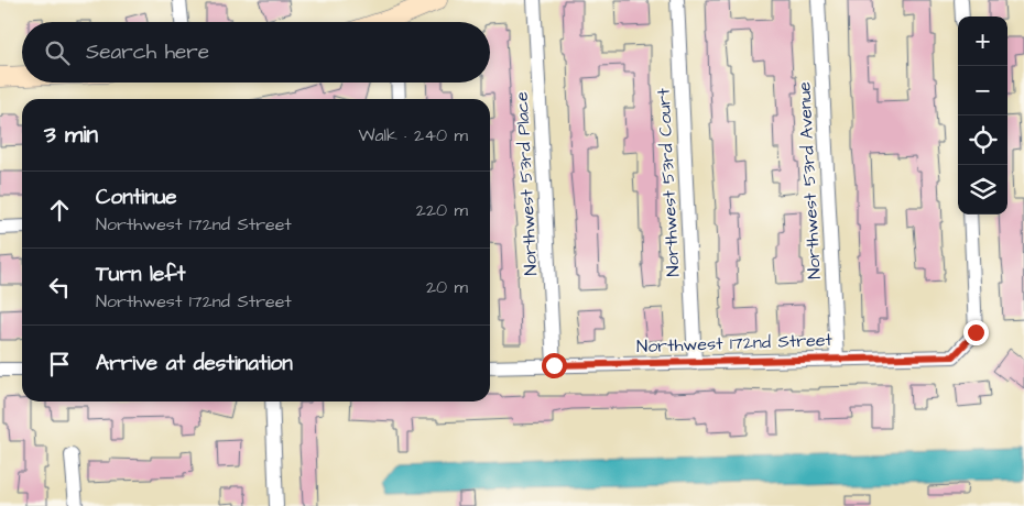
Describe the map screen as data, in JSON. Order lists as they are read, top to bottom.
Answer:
{
  "streets": {
    "street": [
      "Northwest 53rd Avenue",
      "Northwest 53rd Court",
      "Northwest 53rd Place",
      "Northwest 172nd Street"
    ]
  },
  "crossings": [
    ["Northwest 53rd Avenue", "Northwest 172nd Street"],
    ["Northwest 53rd Court", "Northwest 172nd Street"],
    ["Northwest 53rd Place", "Northwest 172nd Street"]
  ],
  "page": {
    "map_buttons": ["+", "−"],
    "search": "Search here",
    "heading": ["3 min", "Walk · 240 m"],
    "list": [
      ["Continue", "Northwest 172nd Street", "220 m"],
      ["Turn left", "Northwest 172nd Street", "20 m"],
      "Arrive at destination"
    ]
  }
}
